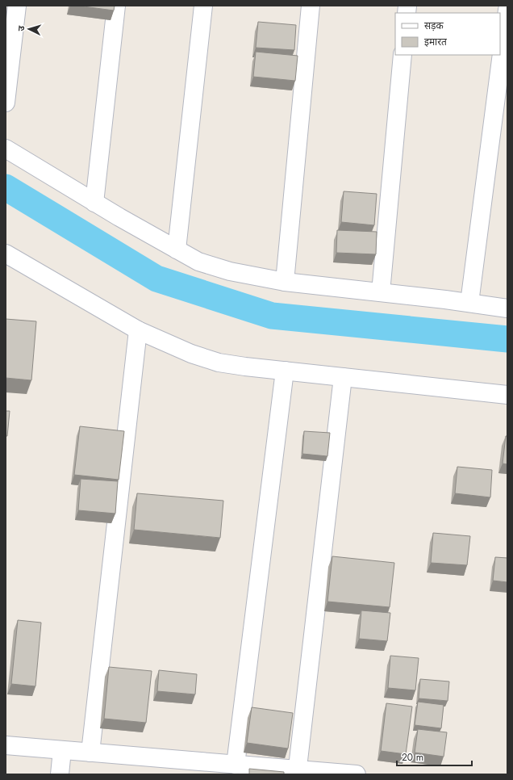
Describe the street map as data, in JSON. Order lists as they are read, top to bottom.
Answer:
{
  "legend": ["सड़क", "इमारत"],
  "scale_bar": "20 m",
  "north": "left"
}
